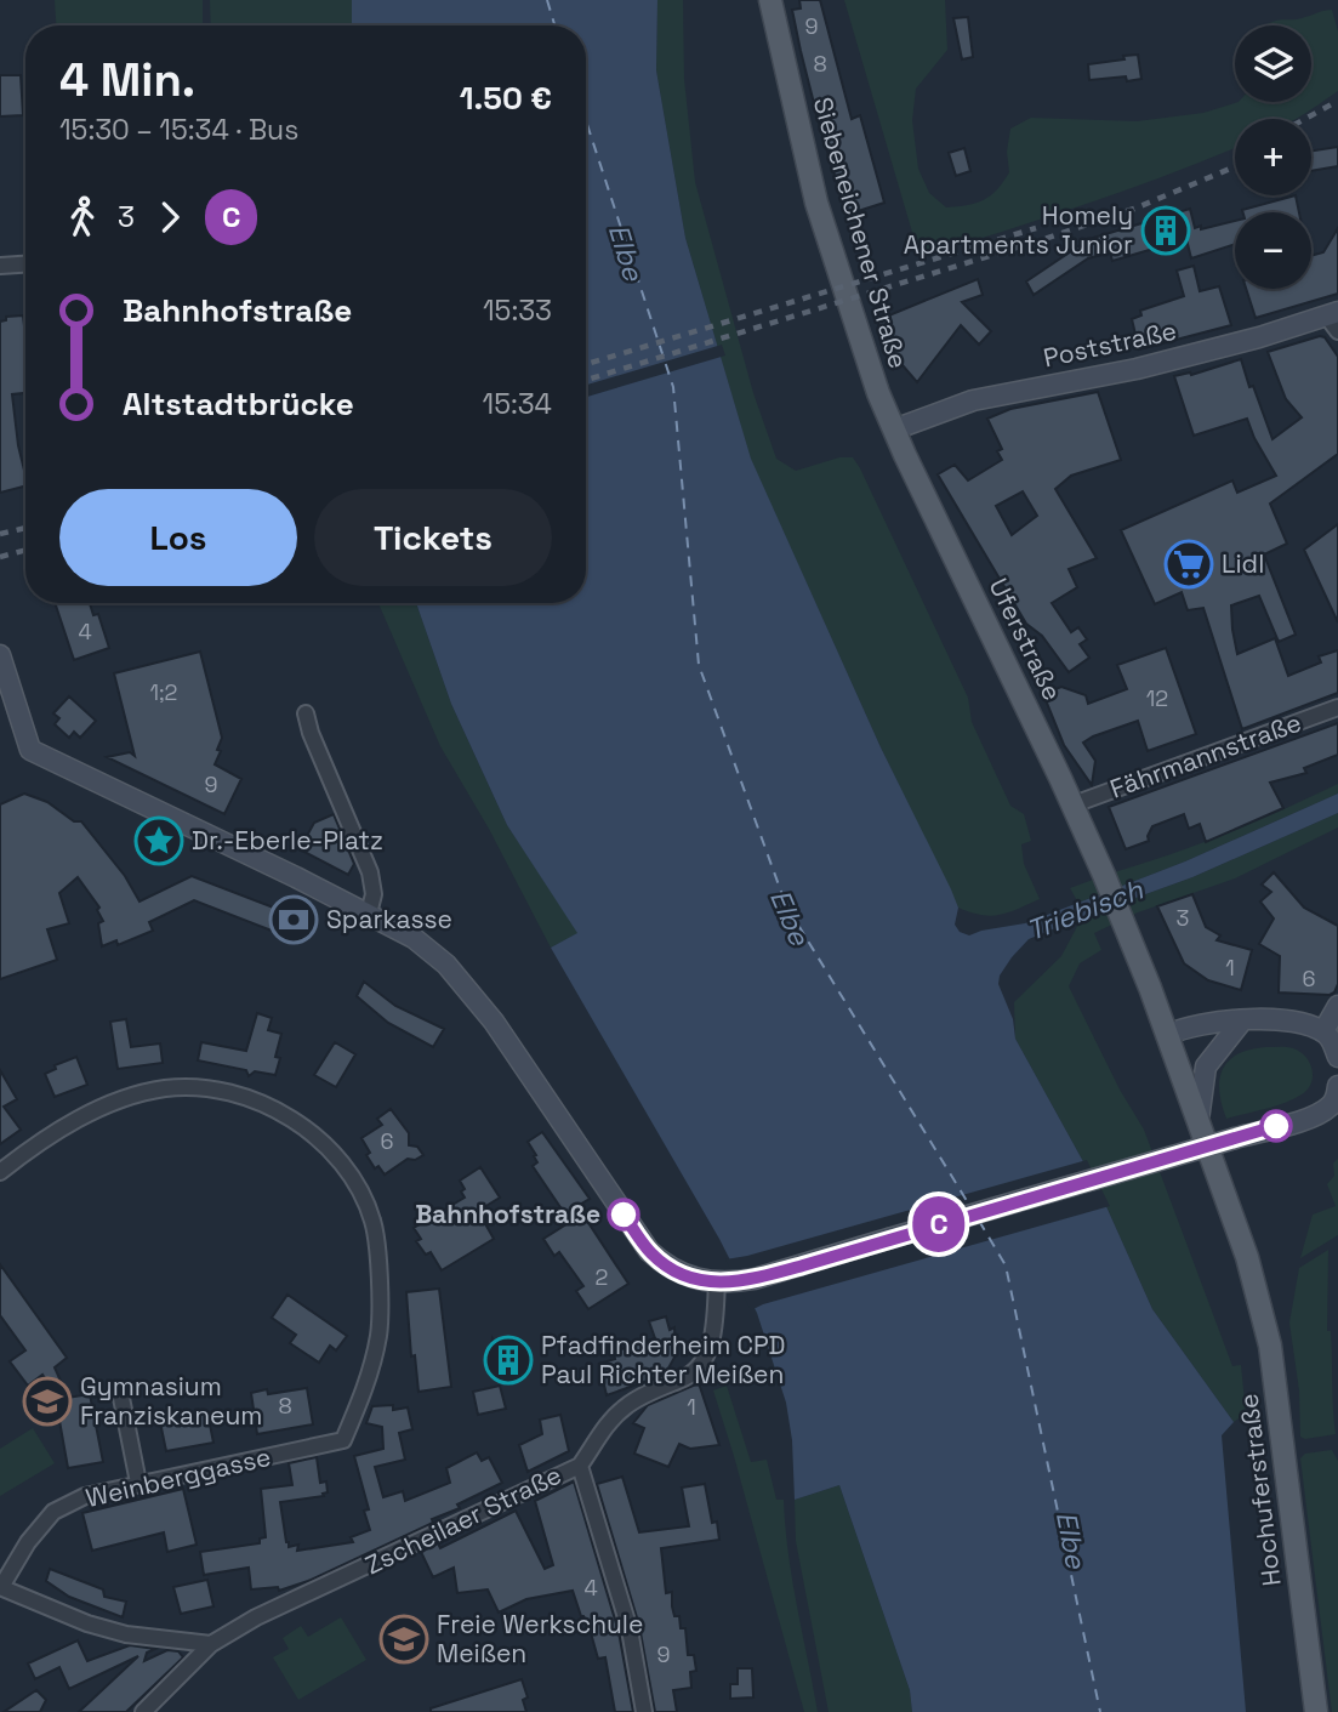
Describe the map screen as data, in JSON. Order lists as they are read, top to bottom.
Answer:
{
  "streets": {
    "main road": [
      "Siebeneichener Straße",
      "Poststraße",
      "Uferstraße",
      "Hochuferstraße"
    ],
    "street": ["Fährmannstraße", "Weinberggasse", "Zscheilaer Straße"]
  },
  "crossings": [
    ["Siebeneichener Straße", "Poststraße"],
    ["Siebeneichener Straße", "Uferstraße"],
    ["Poststraße", "Uferstraße"],
    ["Uferstraße", "Fährmannstraße"],
    ["Uferstraße", "Hochuferstraße"]
  ],
  "water": ["Elbe", "Triebisch"],
  "places": {
    "building": ["Homely Apartments Junior", "Pfadfinderheim CPD Paul Richter Meißen"],
    "supermarket": ["Lidl"],
    "place": ["Dr.-Eberle-Platz"],
    "bank": ["Sparkasse"],
    "other": ["Bahnhofstraße"],
    "school or university": ["Gymnasium Franziskaneum", "Freie Werkschule Meißen"]
  },
  "lines": ["bus line C"],
  "house_numbers": [
    "9",
    "8",
    "4",
    "1;2",
    "12",
    "9",
    "3",
    "1",
    "6",
    "6",
    "2",
    "8",
    "1",
    "4",
    "9"
  ],
  "page": {
    "on_map": "C",
    "map_buttons": ["+", "−"],
    "heading": ["4 Min.", "15:30 – 15:34 · Bus", "1.50 €"],
    "legs": ["3", "C"],
    "list": [
      {
        "name": "Bahnhofstraße",
        "value": "15:33"
      },
      {
        "name": "Altstadtbrücke",
        "value": "15:34"
      }
    ],
    "buttons": ["Los", "Tickets"]
  }
}
